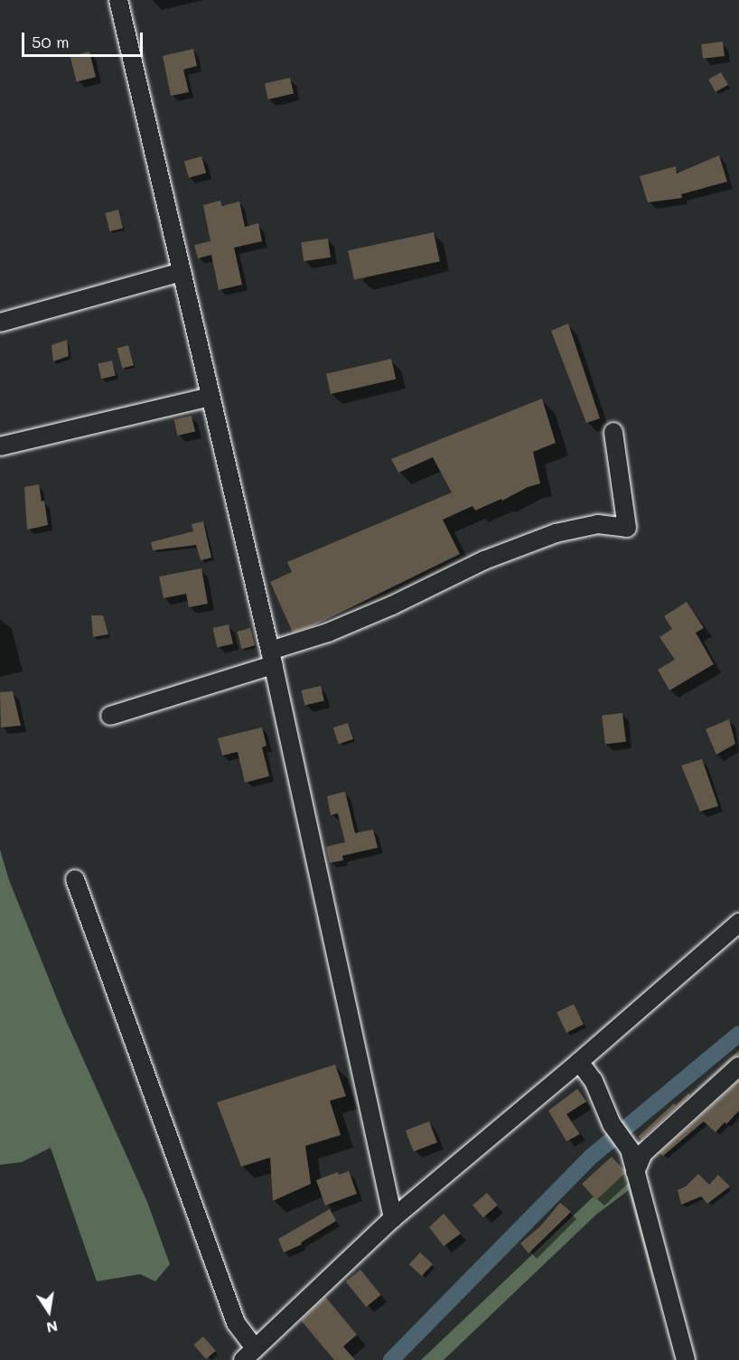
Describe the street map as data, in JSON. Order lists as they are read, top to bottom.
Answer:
{
  "scale_bar": "50 m",
  "north": "bottom"
}
